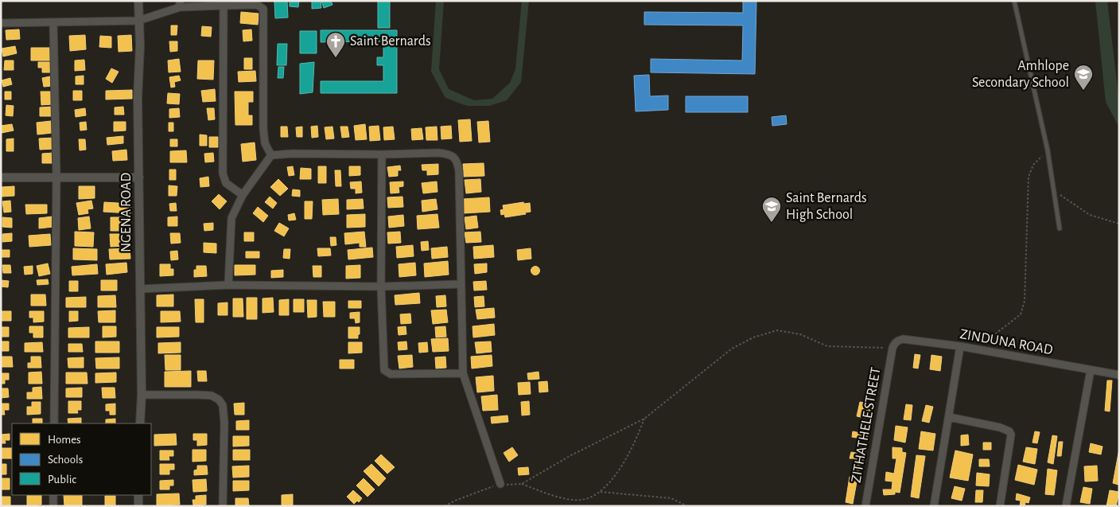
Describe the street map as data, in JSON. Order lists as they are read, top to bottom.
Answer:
{
  "streets": {
    "street": ["NGENA ROAD", "ZINDUNA ROAD", "ZITHATHELE STREET"]
  },
  "crossings": [
    ["ZINDUNA ROAD", "ZITHATHELE STREET"]
  ],
  "places": {
    "church": ["Saint Bernards"],
    "school or university": ["Amhlope Secondary School", "Saint Bernards High School"]
  },
  "legend": ["Homes", "Schools", "Public"]
}
